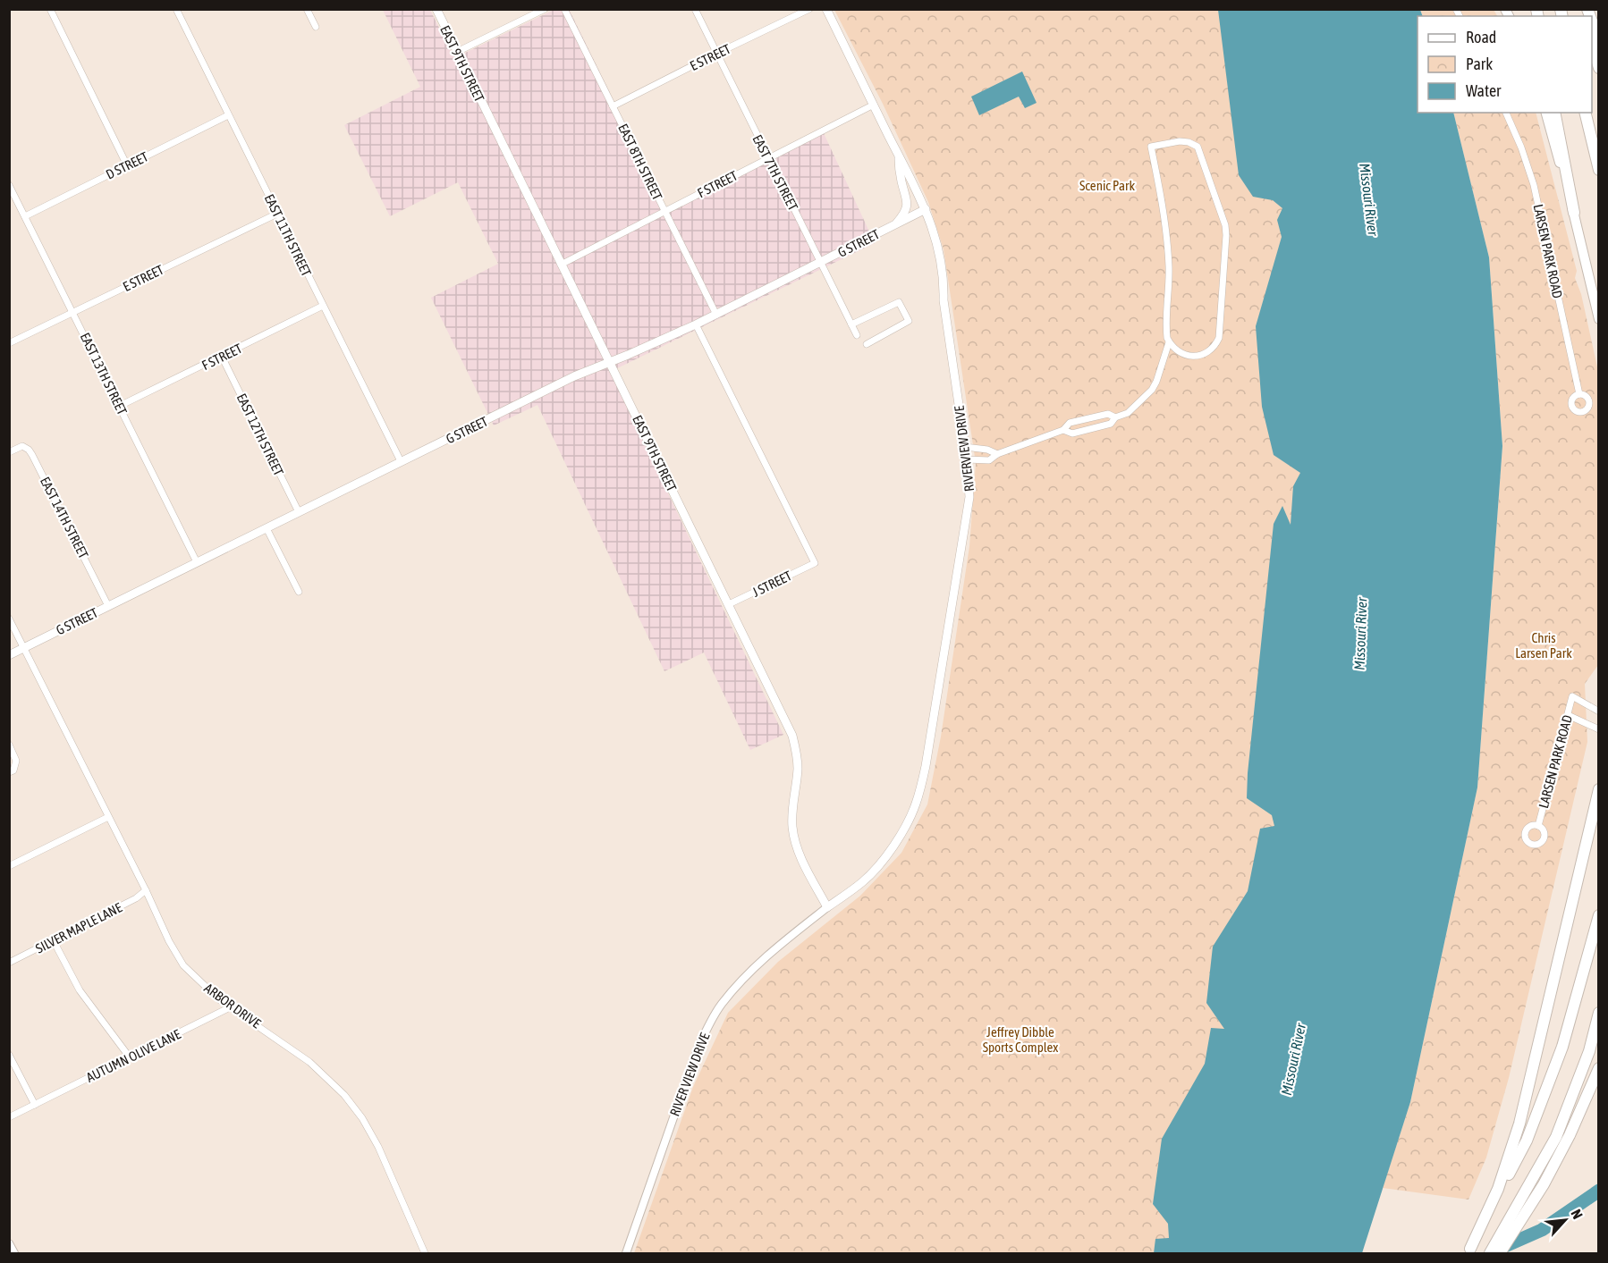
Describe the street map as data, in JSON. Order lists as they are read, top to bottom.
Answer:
{
  "streets": {
    "main road": ["EAST 9TH STREET", "G STREET", "RIVERVIEW DRIVE"],
    "street": [
      "E STREET",
      "EAST 8TH STREET",
      "D STREET",
      "EAST 7TH STREET",
      "F STREET",
      "EAST 11TH STREET",
      "LARSEN PARK ROAD",
      "EAST 13TH STREET",
      "EAST 12TH STREET",
      "EAST 14TH STREET",
      "J STREET",
      "SILVER MAPLE LANE",
      "ARBOR DRIVE",
      "AUTUMN OLIVE LANE",
      "RIVER VIEW DRIVE"
    ]
  },
  "crossings": [
    ["E STREET", "EAST 8TH STREET"],
    ["E STREET", "EAST 7TH STREET"],
    ["E STREET", "EAST 11TH STREET"],
    ["E STREET", "EAST 13TH STREET"],
    ["EAST 9TH STREET", "F STREET"],
    ["EAST 9TH STREET", "G STREET"],
    ["EAST 9TH STREET", "RIVERVIEW DRIVE"],
    ["EAST 9TH STREET", "J STREET"],
    ["EAST 9TH STREET", "RIVER VIEW DRIVE"],
    ["EAST 8TH STREET", "F STREET"],
    ["EAST 8TH STREET", "G STREET"],
    ["D STREET", "EAST 11TH STREET"],
    ["D STREET", "EAST 13TH STREET"],
    ["EAST 7TH STREET", "F STREET"],
    ["EAST 7TH STREET", "G STREET"],
    ["F STREET", "EAST 11TH STREET"],
    ["F STREET", "EAST 13TH STREET"],
    ["F STREET", "EAST 12TH STREET"],
    ["F STREET", "RIVERVIEW DRIVE"],
    ["EAST 11TH STREET", "G STREET"],
    ["G STREET", "EAST 13TH STREET"],
    ["G STREET", "EAST 12TH STREET"],
    ["G STREET", "RIVERVIEW DRIVE"],
    ["G STREET", "EAST 14TH STREET"],
    ["G STREET", "J STREET"],
    ["G STREET", "ARBOR DRIVE"],
    ["RIVERVIEW DRIVE", "RIVER VIEW DRIVE"],
    ["SILVER MAPLE LANE", "ARBOR DRIVE"],
    ["ARBOR DRIVE", "AUTUMN OLIVE LANE"]
  ],
  "water": ["Missouri River"],
  "parks": ["Scenic Park", "Chris Larsen Park", "Jeffrey Dibble Sports Complex"],
  "legend": ["Road", "Park", "Water"],
  "north": "top right"
}
